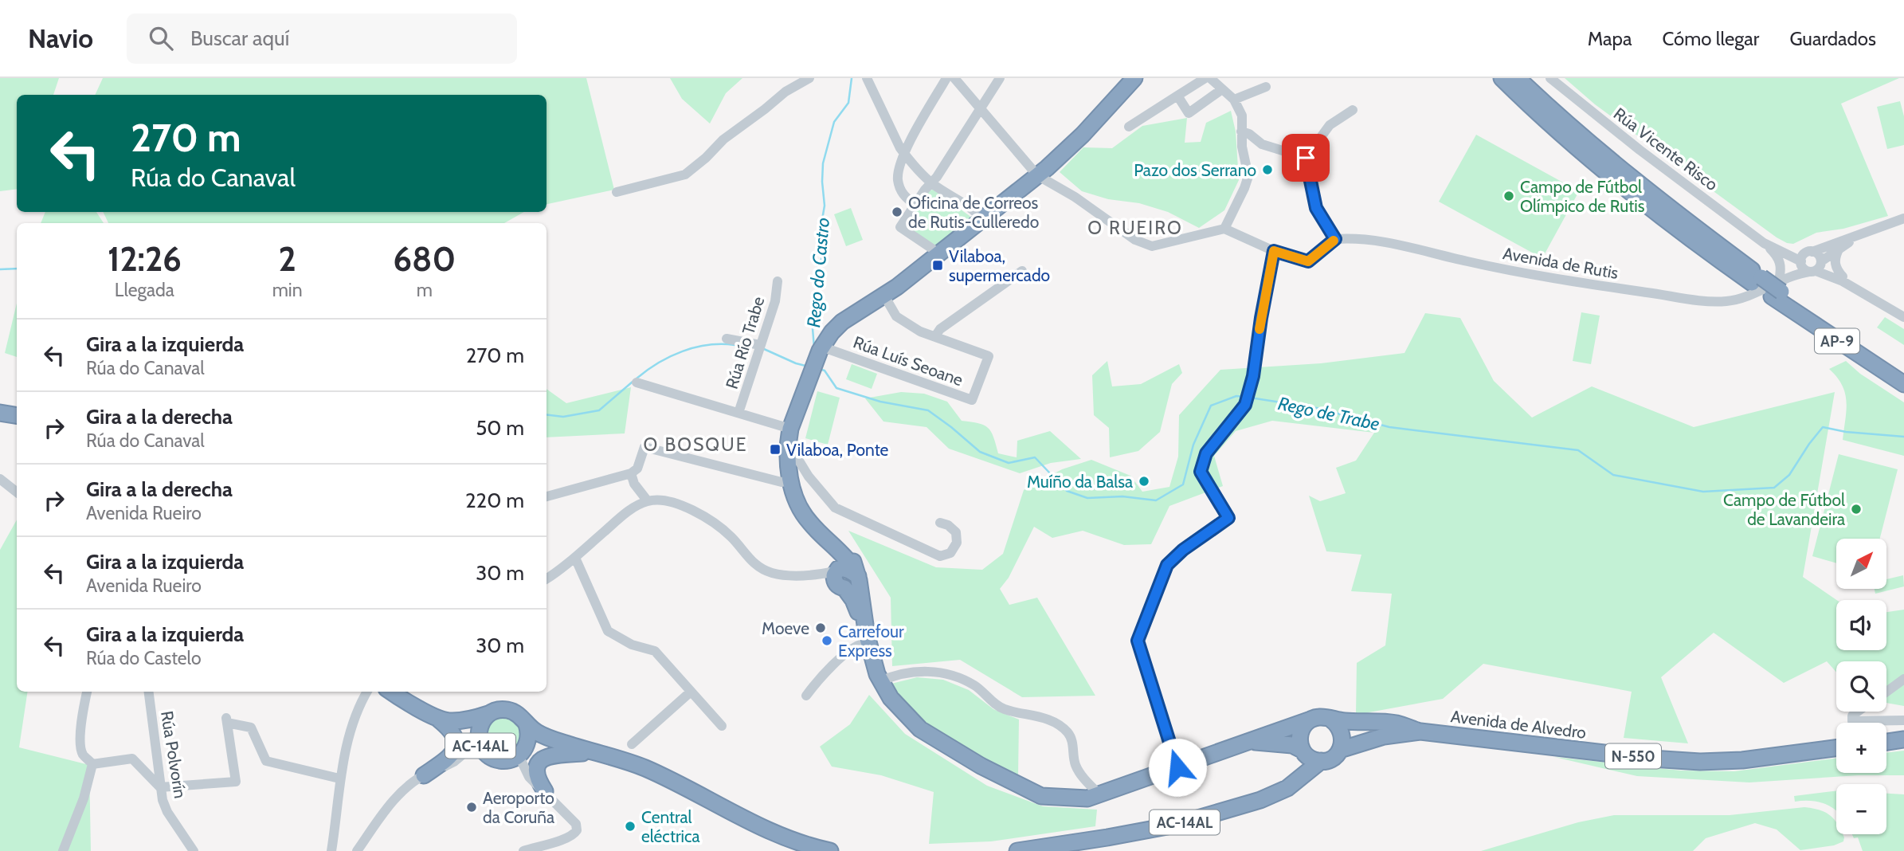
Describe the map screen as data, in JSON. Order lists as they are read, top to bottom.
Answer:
{
  "streets": {
    "highway": [
      "AP-9",
      "Avenida de Alvedro",
      "AC-14AL",
      "N-550"
    ],
    "street": [
      "Rúa Vicente Risco",
      "Avenida de Rutis",
      "Rúa Río Trabe",
      "Rúa Luís Seoane",
      "Rúa Polvorín"
    ]
  },
  "crossings": [
    ["Rúa Vicente Risco", "Avenida de Rutis"],
    ["Avenida de Rutis", "AP-9"],
    ["Avenida de Alvedro", "AC-14AL"],
    ["Avenida de Alvedro", "N-550"],
    ["AC-14AL", "N-550"]
  ],
  "districts": ["O RUEIRO", "O BOSQUE"],
  "water": ["Rego do Castro", "Rego de Trabe"],
  "places": {
    "other": [
      "Pazo dos Serrano",
      "Campo de Fútbol Olímpico de Rutis",
      "Oficina de Correos de Rutis-Culleredo",
      "Muíño da Balsa",
      "Campo de Fútbol de Lavandeira",
      "Moeve",
      "Carrefour Express",
      "Aeroporto da Coruña",
      "Central eléctrica"
    ],
    "transit": ["Vilaboa, supermercado", "Vilaboa, Ponte"]
  },
  "north": "top right",
  "page": {
    "header": "Navio",
    "search": "Buscar aquí",
    "nav": ["Mapa", "Cómo llegar", "Guardados"],
    "turn": ["270 m", "Rúa do Canaval"],
    "eta": [
      "12:26",
      "Llegada",
      "2",
      "min",
      "680",
      "m"
    ],
    "list": [
      {
        "name": "Gira a la izquierda",
        "note": "Rúa do Canaval",
        "value": "270 m"
      },
      {
        "name": "Gira a la derecha",
        "note": "Rúa do Canaval",
        "value": "50 m"
      },
      {
        "name": "Gira a la derecha",
        "note": "Avenida Rueiro",
        "value": "220 m"
      },
      {
        "name": "Gira a la izquierda",
        "note": "Avenida Rueiro",
        "value": "30 m"
      },
      {
        "name": "Gira a la izquierda",
        "note": "Rúa do Castelo",
        "value": "30 m"
      }
    ],
    "map_buttons": ["+", "−"]
  }
}
